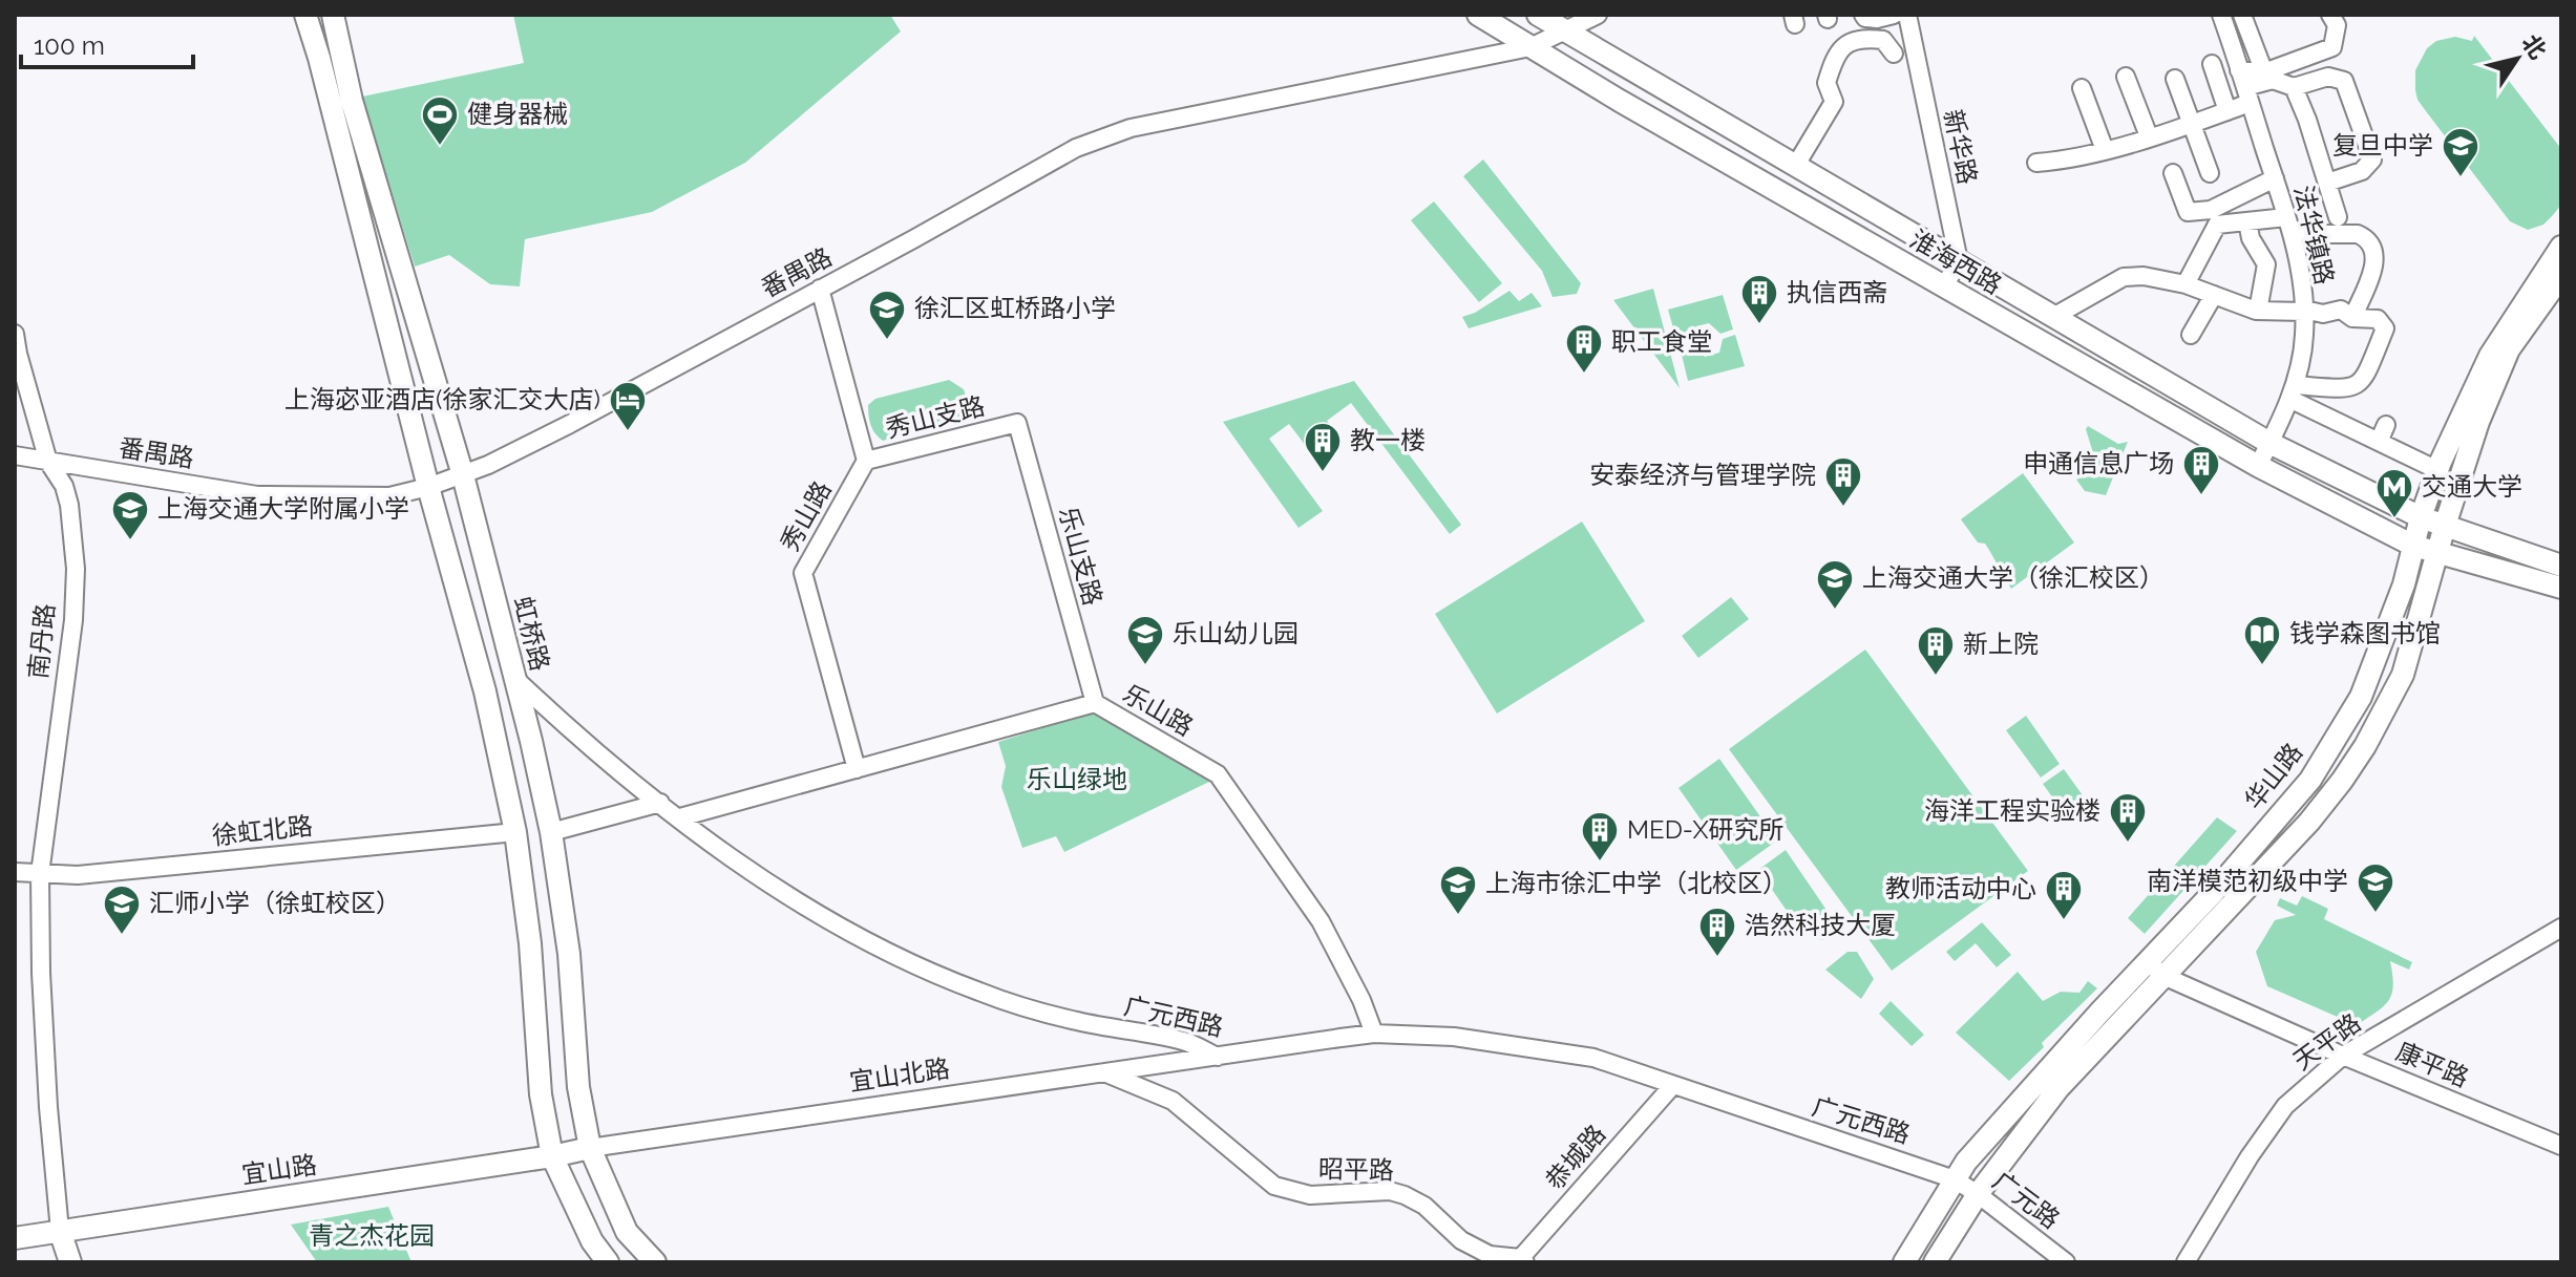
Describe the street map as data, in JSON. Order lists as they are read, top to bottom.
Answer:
{
  "streets": {
    "main road": [
      "淮海西路",
      "虹桥路",
      "南丹路",
      "华山路",
      "宜山路"
    ],
    "street": [
      "新华路",
      "法华镇路",
      "番禺路",
      "秀山支路",
      "秀山路",
      "乐山支路",
      "乐山路",
      "徐虹北路",
      "广元西路",
      "天平路",
      "康平路",
      "宜山北路",
      "恭城路",
      "昭平路",
      "广元路"
    ]
  },
  "crossings": [
    ["新华路", "淮海西路"],
    ["法华镇路", "淮海西路"],
    ["淮海西路", "番禺路"],
    ["淮海西路", "华山路"],
    ["番禺路", "虹桥路"],
    ["番禺路", "南丹路"],
    ["秀山支路", "秀山路"],
    ["秀山支路", "乐山支路"],
    ["秀山路", "乐山路"],
    ["乐山支路", "乐山路"],
    ["虹桥路", "广元西路"],
    ["虹桥路", "宜山北路"],
    ["虹桥路", "宜山路"],
    ["南丹路", "徐虹北路"],
    ["南丹路", "宜山路"],
    ["乐山路", "广元西路"],
    ["华山路", "广元西路"],
    ["华山路", "康平路"],
    ["华山路", "广元路"],
    ["广元西路", "宜山北路"],
    ["广元西路", "恭城路"],
    ["广元西路", "广元路"],
    ["天平路", "康平路"],
    ["宜山北路", "宜山路"],
    ["宜山北路", "昭平路"],
    ["恭城路", "昭平路"]
  ],
  "parks": ["乐山绿地", "青之杰花园"],
  "places": {
    "sports": ["健身器械"],
    "school or university": [
      "复旦中学",
      "徐汇区虹桥路小学",
      "上海交通大学附属小学",
      "上海交通大学（徐汇校区）",
      "乐山幼儿园",
      "南洋模范初级中学",
      "上海市徐汇中学（北校区）",
      "汇师小学（徐虹校区）"
    ],
    "building": [
      "执信西斋",
      "职工食堂",
      "教一楼",
      "申通信息广场",
      "安泰经济与管理学院",
      "新上院",
      "海洋工程实验楼",
      "MED-X研究所",
      "教师活动中心",
      "浩然科技大厦"
    ],
    "hotel": ["上海宓亚酒店(徐家汇交大店)"],
    "metro station": ["交通大学"],
    "library": ["钱学森图书馆"]
  },
  "scale_bar": "100 m",
  "north": "top right"
}
